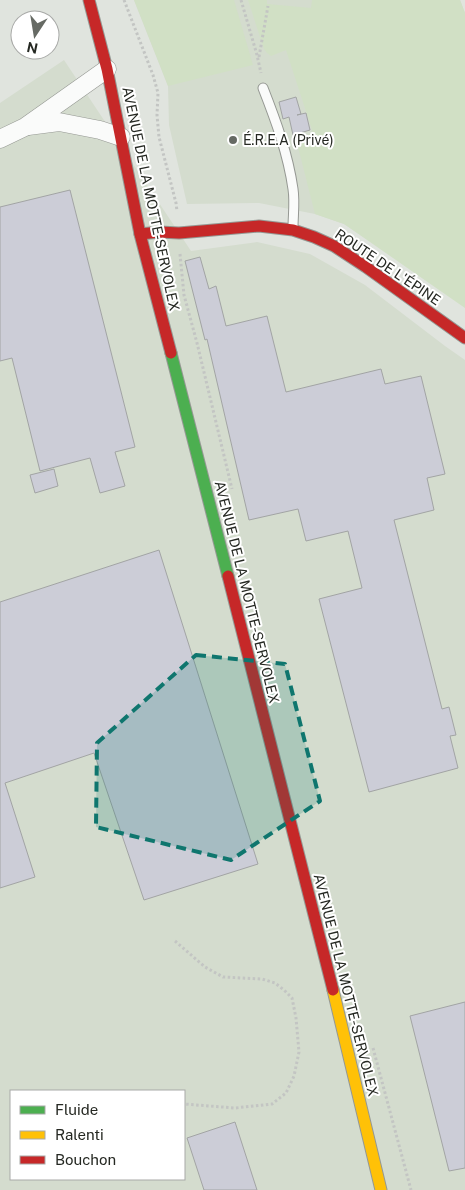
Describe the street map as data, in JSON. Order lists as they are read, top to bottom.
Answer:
{
  "streets": {
    "main road": ["AVENUE DE LA MOTTE-SERVOLEX", "ROUTE DE L'ÉPINE"]
  },
  "crossings": [
    ["AVENUE DE LA MOTTE-SERVOLEX", "ROUTE DE L'ÉPINE"]
  ],
  "places": ["É.R.E.A (Privé)"],
  "legend": ["Fluide", "Ralenti", "Bouchon"],
  "north": "bottom"
}
